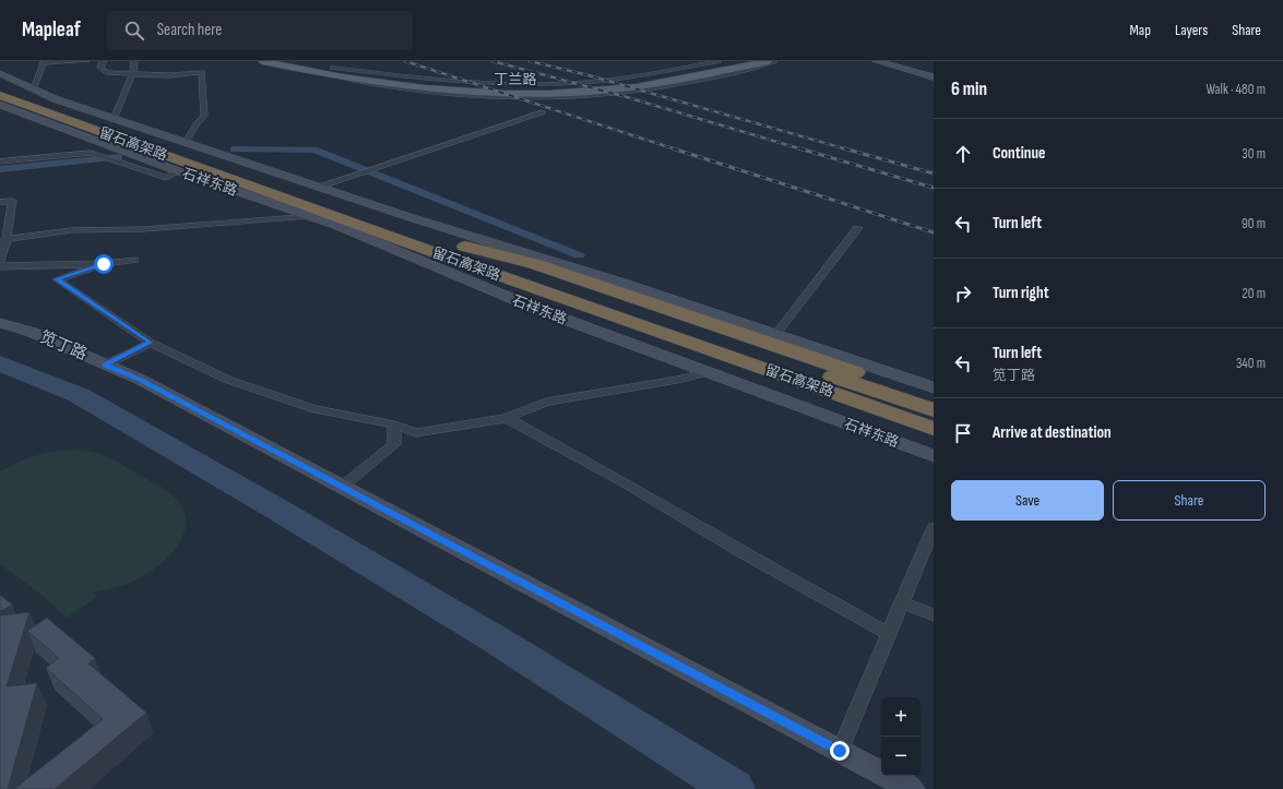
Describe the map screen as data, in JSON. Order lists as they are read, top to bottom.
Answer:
{
  "streets": {
    "highway": ["留石高架路"],
    "main road": ["丁兰路", "石祥东路", "笕丁路"]
  },
  "crossings": [
    ["留石高架路", "石祥东路"]
  ],
  "page": {
    "header": "Mapleaf",
    "search": "Search here",
    "nav": ["Map", "Layers", "Share"],
    "heading": ["6 min", "Walk · 480 m"],
    "list": [
      ["Continue", "30 m"],
      ["Turn left", "90 m"],
      ["Turn right", "20 m"],
      ["Turn left", "笕丁路", "340 m"],
      "Arrive at destination"
    ],
    "buttons": ["Save", "Share"],
    "map_buttons": ["+", "−"]
  }
}
